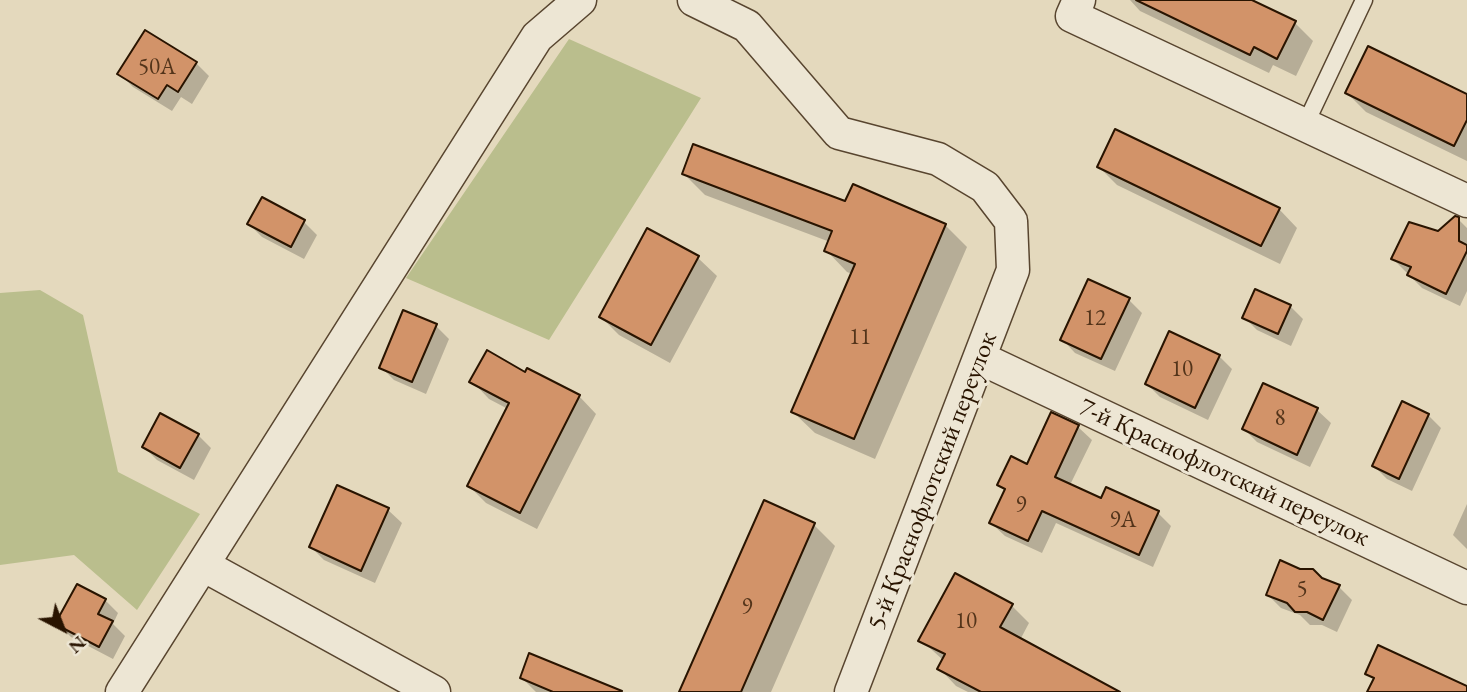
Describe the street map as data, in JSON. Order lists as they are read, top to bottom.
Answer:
{
  "streets": {
    "street": ["7-й Краснофлотский переулок", "5-й Краснофлотский переулок"]
  },
  "crossings": [
    ["7-й Краснофлотский переулок", "5-й Краснофлотский переулок"]
  ],
  "house_numbers": [
    "50А",
    "12",
    "11",
    "10",
    "8",
    "9",
    "9А",
    "5",
    "9",
    "10"
  ],
  "north": "bottom right"
}
